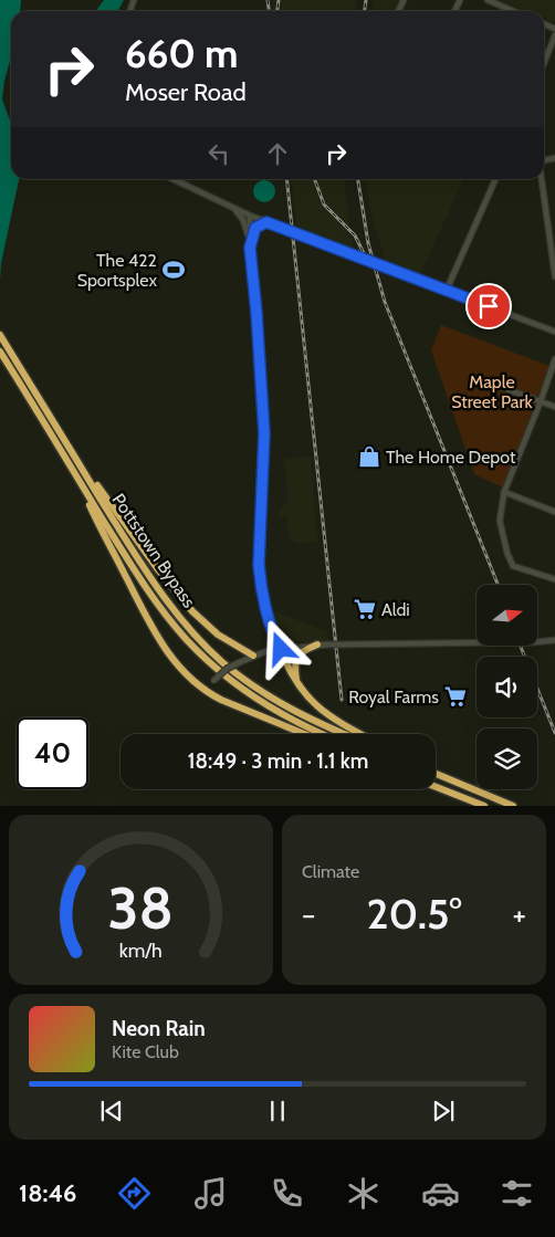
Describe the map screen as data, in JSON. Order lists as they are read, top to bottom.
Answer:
{
  "streets": {
    "highway": ["Pottstown Bypass"]
  },
  "parks": ["Maple Street Park"],
  "places": {
    "sports": ["The 422 Sportsplex"],
    "shop": ["The Home Depot"],
    "supermarket": ["Aldi", "Royal Farms"]
  },
  "north": "right",
  "page": {
    "turn": ["660 m", "Moser Road"],
    "limit": "40",
    "trip": "18:49 · 3 min · 1.1 km",
    "tile": "Climate",
    "heat": ["−", "20.5°", "+"],
    "song": ["Neon Rain", "Kite Club"],
    "tabs": "18:46",
    "gauge": ["38", "km/h"]
  }
}
